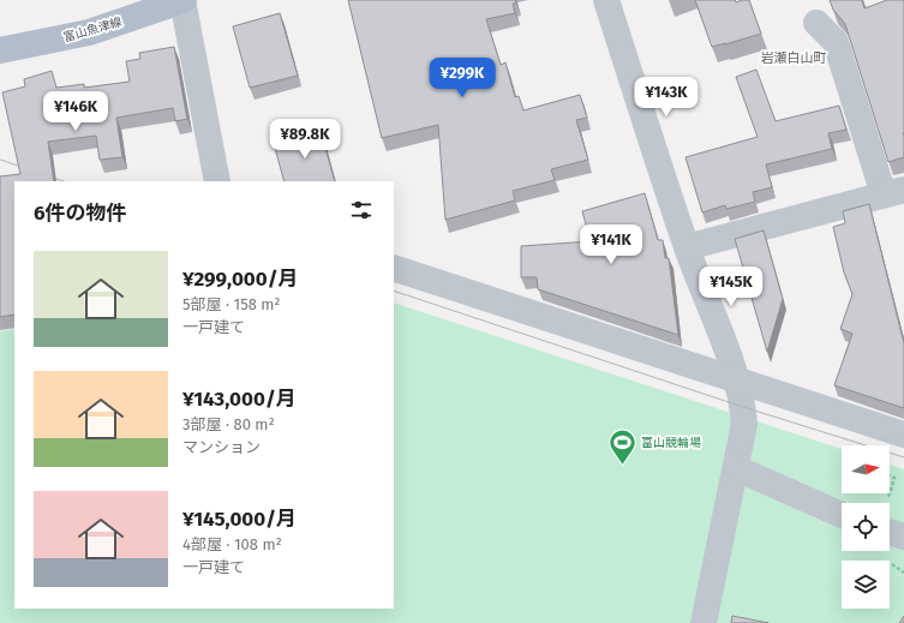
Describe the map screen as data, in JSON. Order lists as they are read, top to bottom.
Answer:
{
  "streets": {
    "main road": ["富山魚津線"]
  },
  "districts": ["岩瀬白山町"],
  "places": {
    "sports": ["富山競輪場"]
  },
  "north": "right",
  "page": {
    "price": [
      "¥299K",
      "¥143K",
      "¥146K",
      "¥89.8K",
      "¥141K",
      "¥145K"
    ],
    "heading": "6件の物件",
    "list": [
      {
        "name": "¥299,000/月",
        "note": "5部屋 · 158 m² · 一戸建て"
      },
      {
        "name": "¥143,000/月",
        "note": "3部屋 · 80 m² · マンション"
      },
      {
        "name": "¥145,000/月",
        "note": "4部屋 · 108 m² · 一戸建て"
      }
    ]
  }
}
